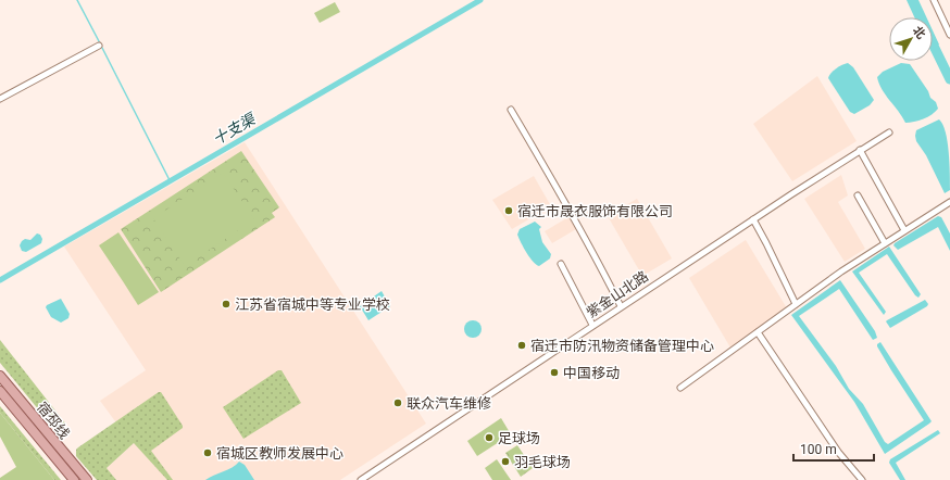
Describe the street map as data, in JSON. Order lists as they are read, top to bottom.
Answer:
{
  "streets": {
    "main road": ["宿邳线"],
    "street": ["紫金山北路"]
  },
  "water": ["十支渠"],
  "places": [
    "宿迁市晟衣服饰有限公司",
    "江苏省宿城中等专业学校",
    "宿迁市防汛物资储备管理中心",
    "中国移动",
    "联众汽车维修",
    "足球场",
    "宿城区教师发展中心",
    "羽毛球场"
  ],
  "scale_bar": "100 m",
  "north": "top right"
}
